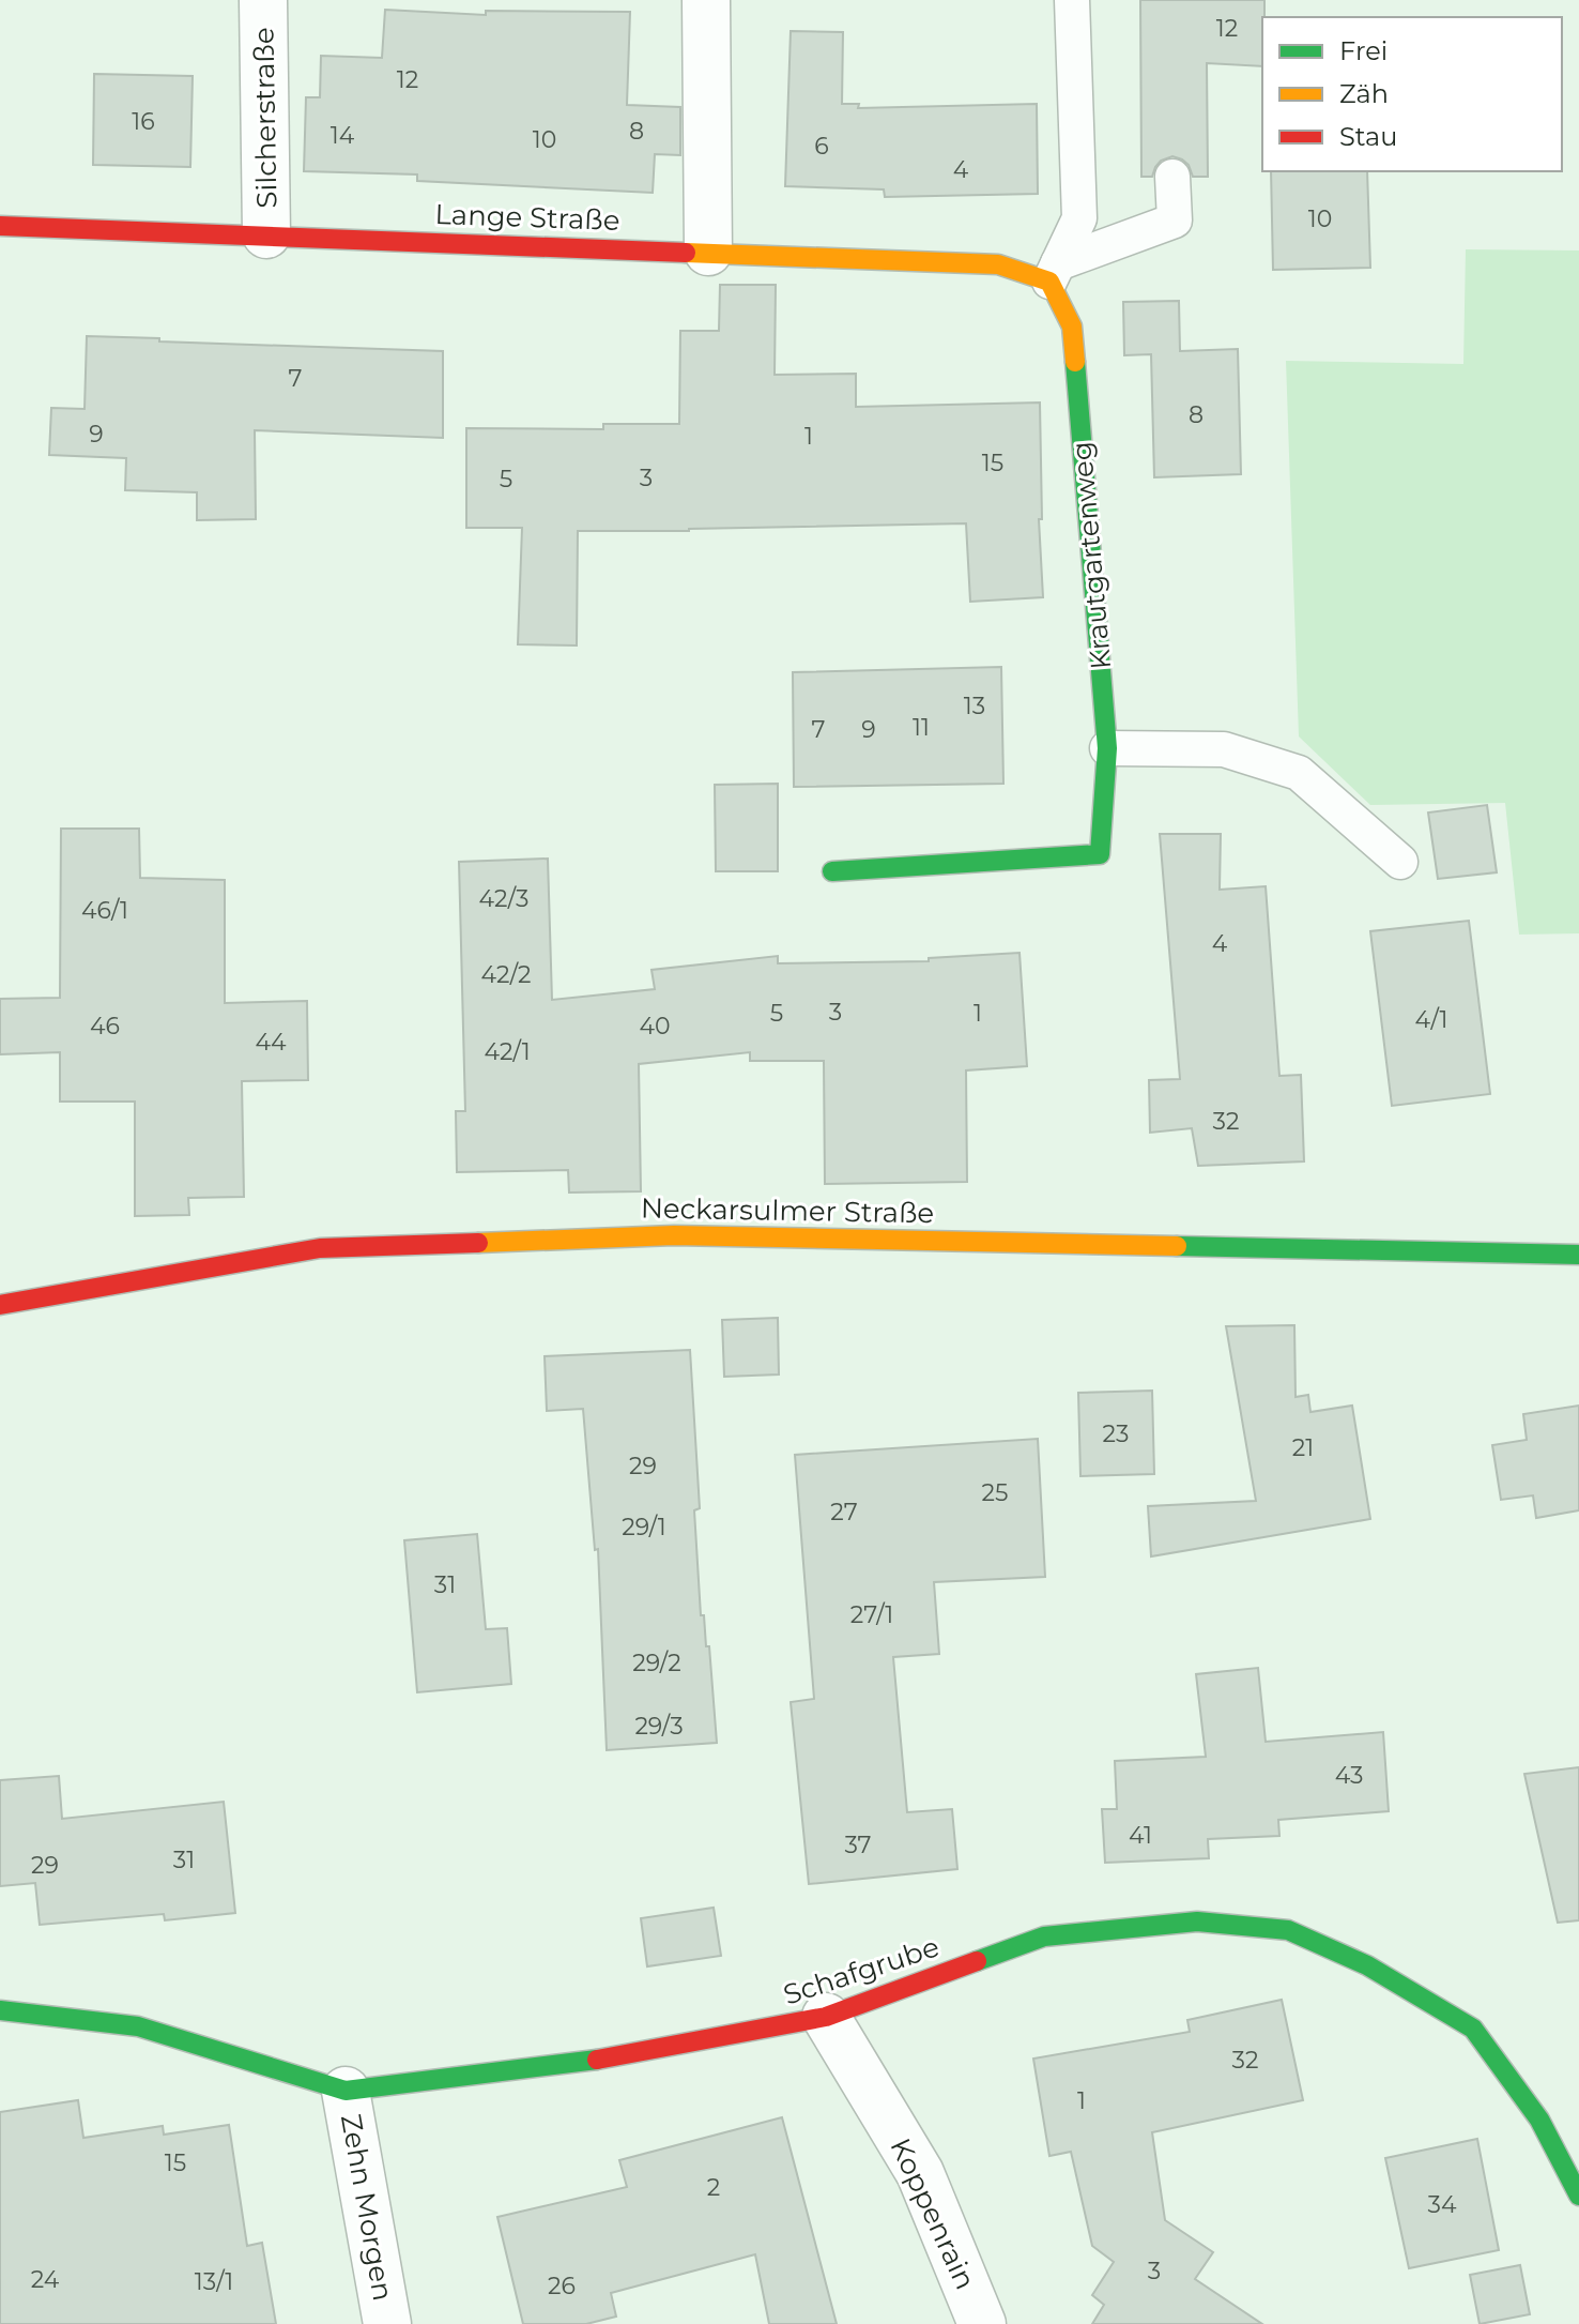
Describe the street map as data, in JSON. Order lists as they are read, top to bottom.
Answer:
{
  "streets": {
    "street": [
      "Silcherstraße",
      "Lange Straße",
      "Krautgartenweg",
      "Neckarsulmer Straße",
      "Schafgrube",
      "Zehn Morgen",
      "Koppenrain"
    ]
  },
  "crossings": [
    ["Silcherstraße", "Lange Straße"],
    ["Lange Straße", "Krautgartenweg"],
    ["Schafgrube", "Zehn Morgen"],
    ["Schafgrube", "Koppenrain"]
  ],
  "house_numbers": [
    "12",
    "12",
    "16",
    "8",
    "14",
    "10",
    "6",
    "4",
    "10",
    "7",
    "8",
    "9",
    "1",
    "15",
    "3",
    "5",
    "13",
    "11",
    "7",
    "9",
    "42/3",
    "46/1",
    "4",
    "42/2",
    "3",
    "5",
    "1",
    "4/1",
    "46",
    "40",
    "44",
    "42/1",
    "32",
    "23",
    "21",
    "29",
    "25",
    "27",
    "29/1",
    "31",
    "27/1",
    "29/2",
    "29/3",
    "43",
    "41",
    "37",
    "31",
    "29",
    "32",
    "1",
    "15",
    "2",
    "34",
    "3",
    "24",
    "13/1",
    "26"
  ],
  "legend": ["Frei", "Zäh", "Stau"]
}
